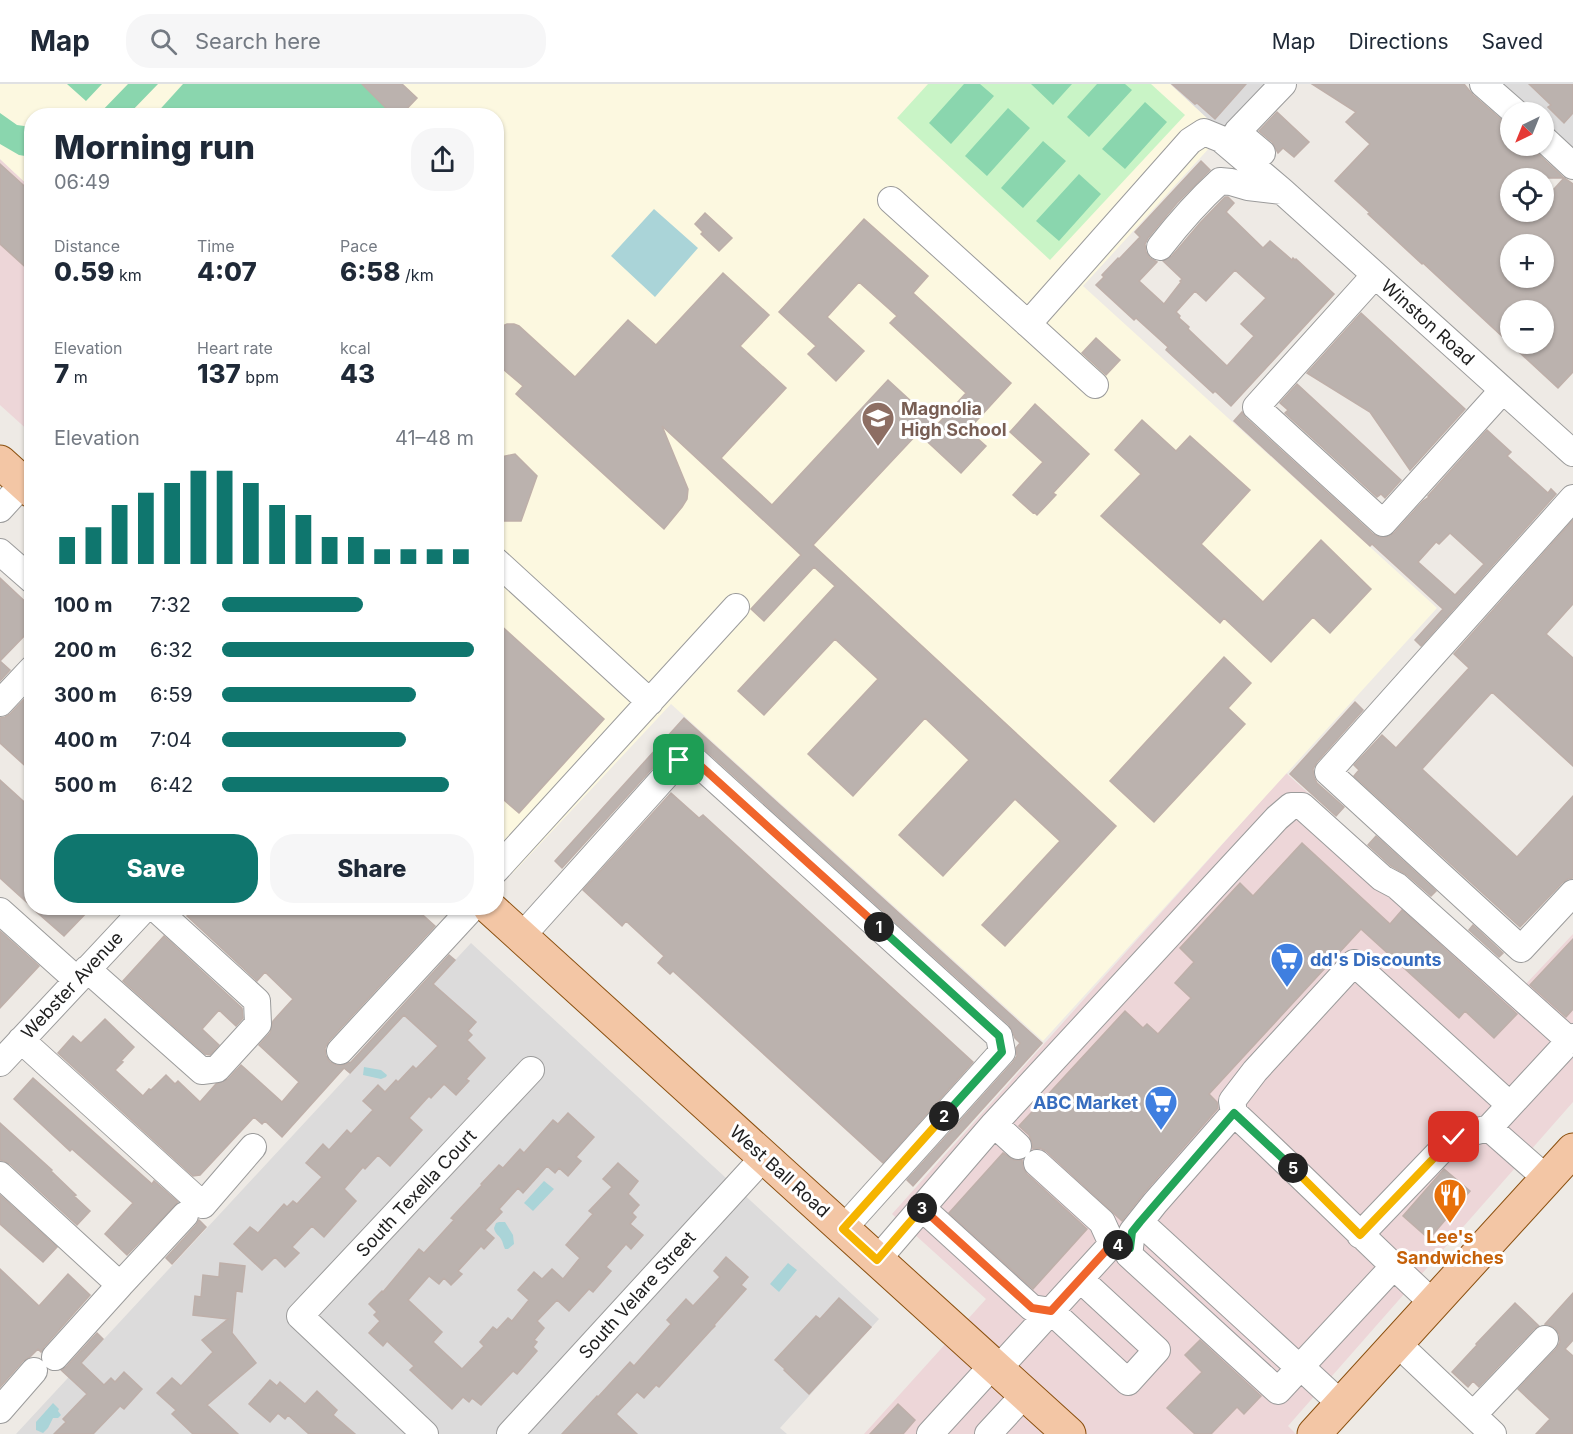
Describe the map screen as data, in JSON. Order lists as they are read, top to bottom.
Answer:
{
  "streets": {
    "main road": ["West Ball Road"],
    "street": [
      "Winston Road",
      "Webster Avenue",
      "South Texella Court",
      "South Velare Street"
    ]
  },
  "crossings": [
    ["West Ball Road", "South Velare Street"]
  ],
  "places": {
    "school or university": ["Magnolia High School"],
    "supermarket": ["dd's Discounts", "ABC Market"],
    "restaurant": ["Lee's Sandwiches"]
  },
  "north": "bottom left",
  "page": {
    "header": "Map",
    "search": "Search here",
    "nav": ["Map", "Directions", "Saved"],
    "map_buttons": ["+", "−"],
    "heading": ["Morning run", "06:49"],
    "stats": [
      ["Distance", "0.59 km"],
      ["Time", "4:07"],
      ["Pace", "6:58 /km"],
      ["Elevation", "7 m"],
      ["Heart rate", "137 bpm"],
      ["kcal", "43"]
    ],
    "chart": ["Elevation", "41–48 m"],
    "list": [
      {
        "name": "100 m",
        "note": "7:32"
      },
      {
        "name": "200 m",
        "note": "6:32"
      },
      {
        "name": "300 m",
        "note": "6:59"
      },
      {
        "name": "400 m",
        "note": "7:04"
      },
      {
        "name": "500 m",
        "note": "6:42"
      }
    ],
    "buttons": ["Save", "Share"],
    "pins": [
      "1",
      "2",
      "5",
      "3",
      "4"
    ]
  }
}
